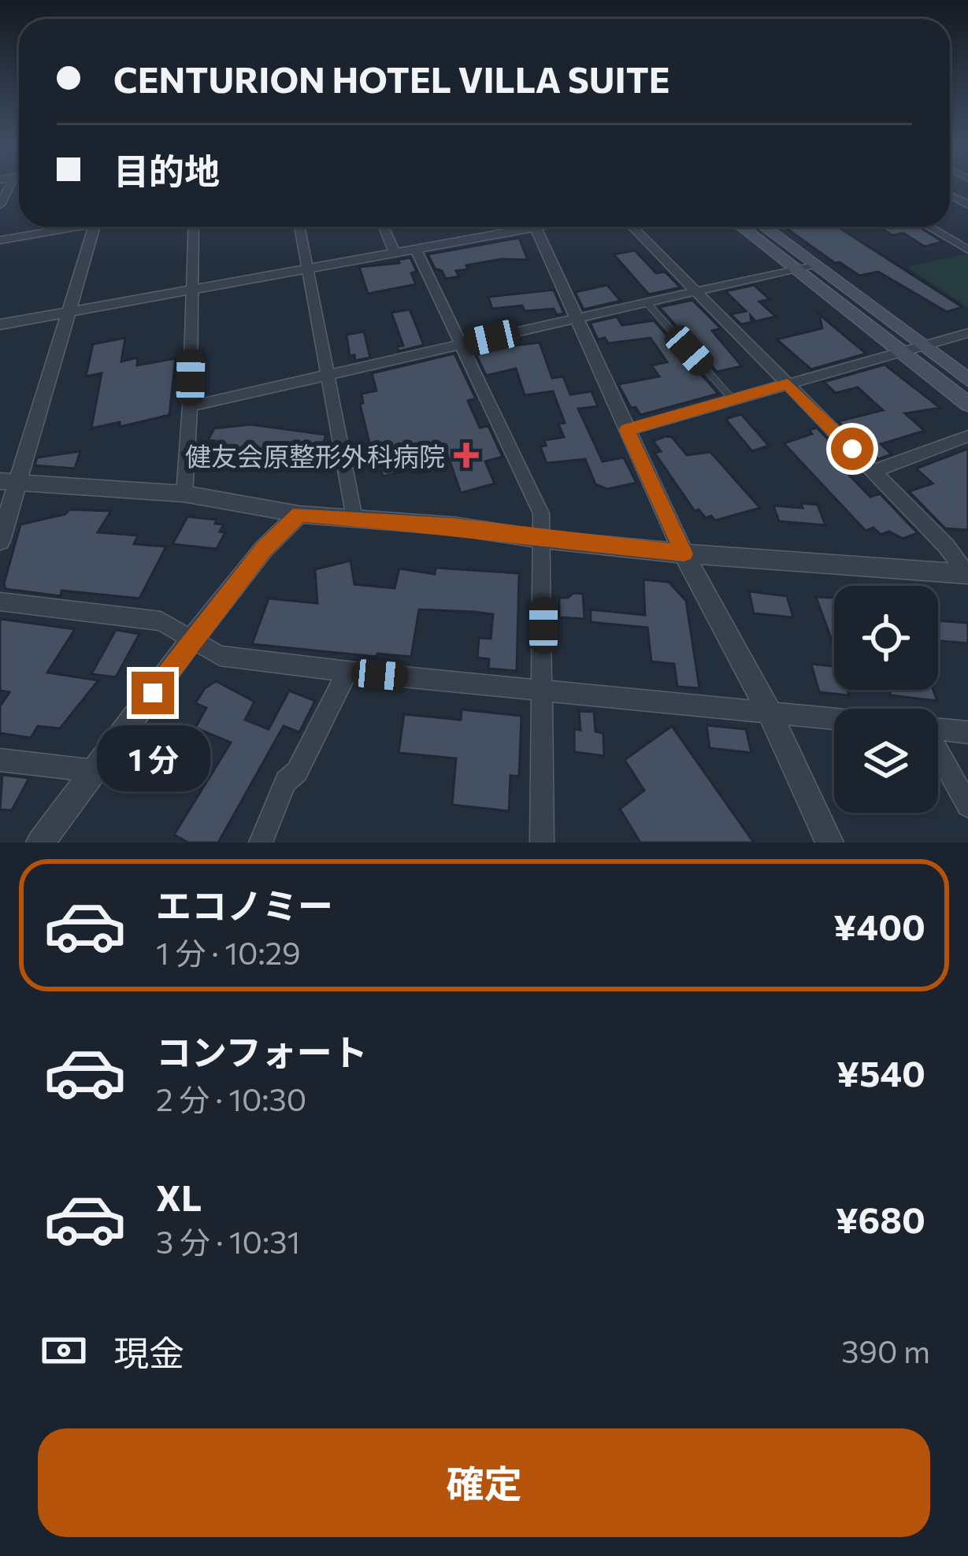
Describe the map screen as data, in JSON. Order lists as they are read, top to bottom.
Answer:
{
  "places": {
    "health": ["健友会原整形外科病院"]
  },
  "page": {
    "banner": ["CENTURION HOTEL VILLA SUITE", "目的地"],
    "bubble": "1 分",
    "list": [
      {
        "name": "エコノミー",
        "note": "1 分 · 10:29",
        "value": "¥400"
      },
      {
        "name": "コンフォート",
        "note": "2 分 · 10:30",
        "value": "¥540"
      },
      {
        "name": "XL",
        "note": "3 分 · 10:31",
        "value": "¥680"
      }
    ],
    "pay": ["現金", "390 m"],
    "buttons": "確定"
  }
}
